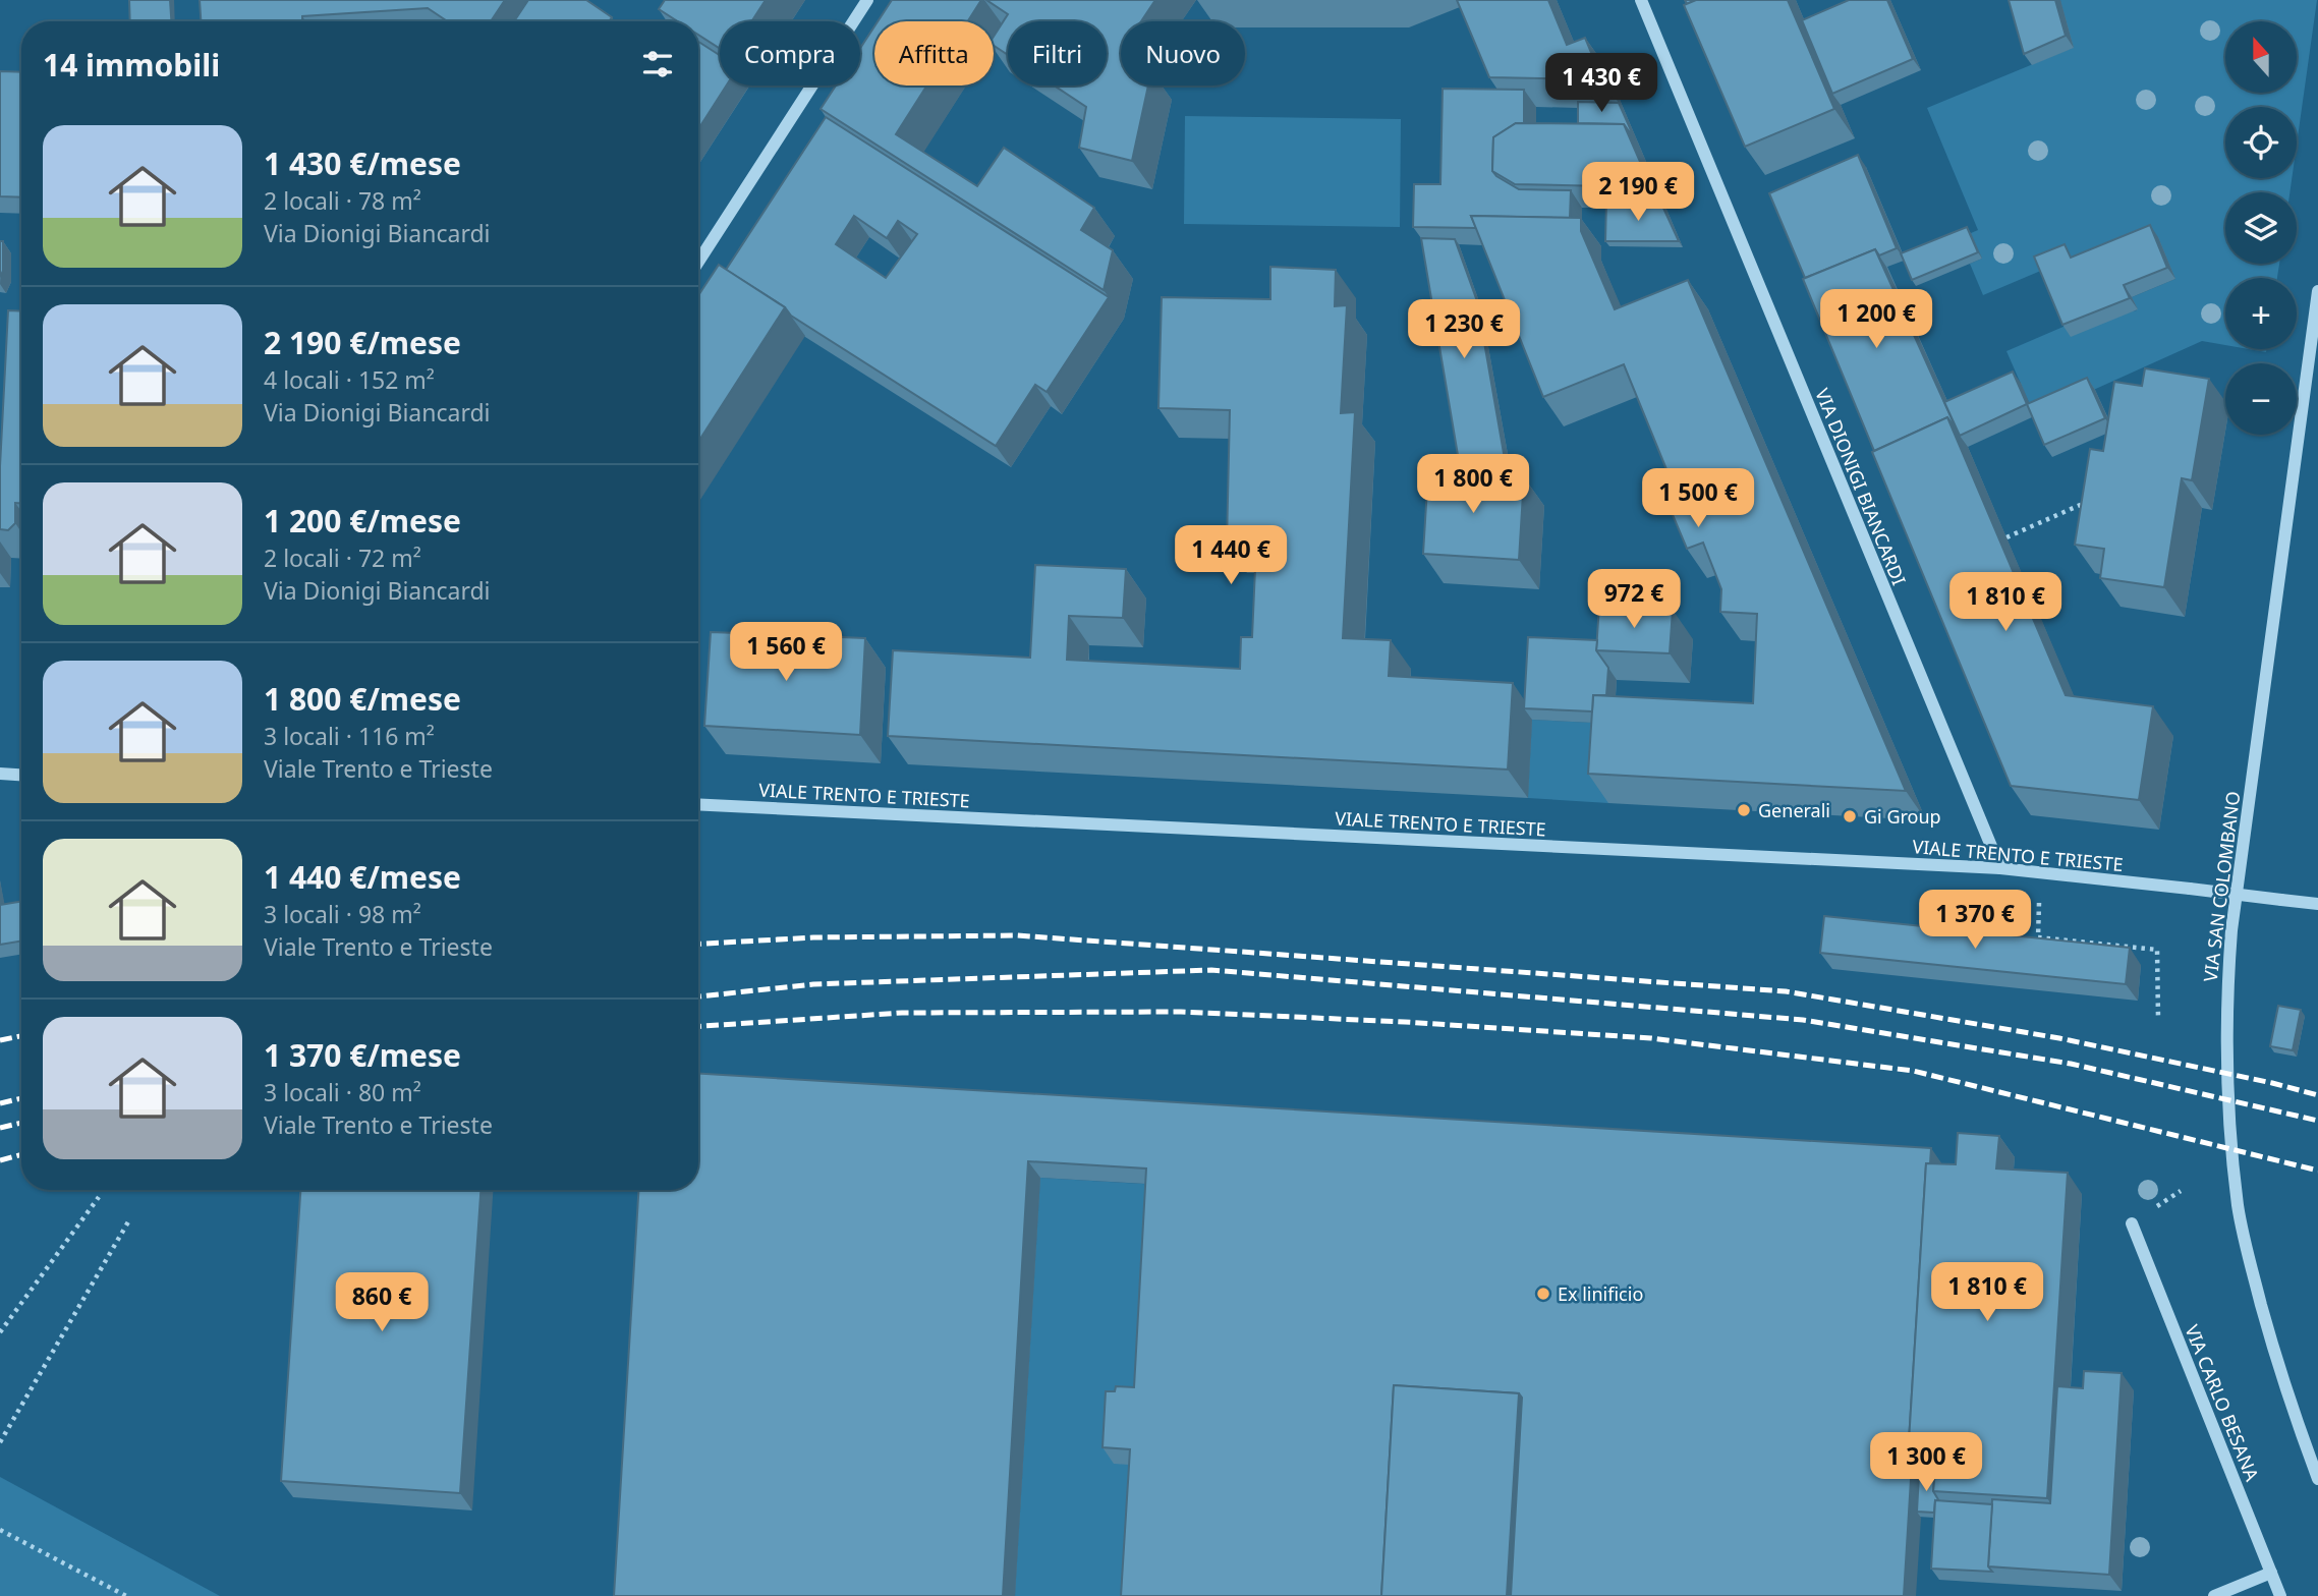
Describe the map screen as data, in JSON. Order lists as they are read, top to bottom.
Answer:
{
  "streets": {
    "street": [
      "VIA DIONIGI BIANCARDI",
      "VIALE TRENTO E TRIESTE",
      "VIA SAN COLOMBANO",
      "VIA CARLO BESANA"
    ]
  },
  "crossings": [
    ["VIA DIONIGI BIANCARDI", "VIALE TRENTO E TRIESTE"]
  ],
  "places": ["Generali", "Gi Group", "Ex linificio"],
  "north": "top",
  "page": {
    "map_buttons": ["+", "−"],
    "chip": [
      "Compra",
      "Affitta",
      "Filtri",
      "Nuovo"
    ],
    "heading": "14 immobili",
    "price": [
      "1 430 €",
      "2 190 €",
      "1 200 €",
      "1 230 €",
      "1 800 €",
      "1 500 €",
      "1 440 €",
      "972 €",
      "1 810 €",
      "1 560 €",
      "1 370 €",
      "1 810 €",
      "860 €",
      "1 300 €"
    ],
    "list": [
      {
        "name": "1 430 €/mese",
        "note": "2 locali · 78 m² · Via Dionigi Biancardi"
      },
      {
        "name": "2 190 €/mese",
        "note": "4 locali · 152 m² · Via Dionigi Biancardi"
      },
      {
        "name": "1 200 €/mese",
        "note": "2 locali · 72 m² · Via Dionigi Biancardi"
      },
      {
        "name": "1 800 €/mese",
        "note": "3 locali · 116 m² · Viale Trento e Trieste"
      },
      {
        "name": "1 440 €/mese",
        "note": "3 locali · 98 m² · Viale Trento e Trieste"
      },
      {
        "name": "1 370 €/mese",
        "note": "3 locali · 80 m² · Viale Trento e Trieste"
      }
    ]
  }
}
